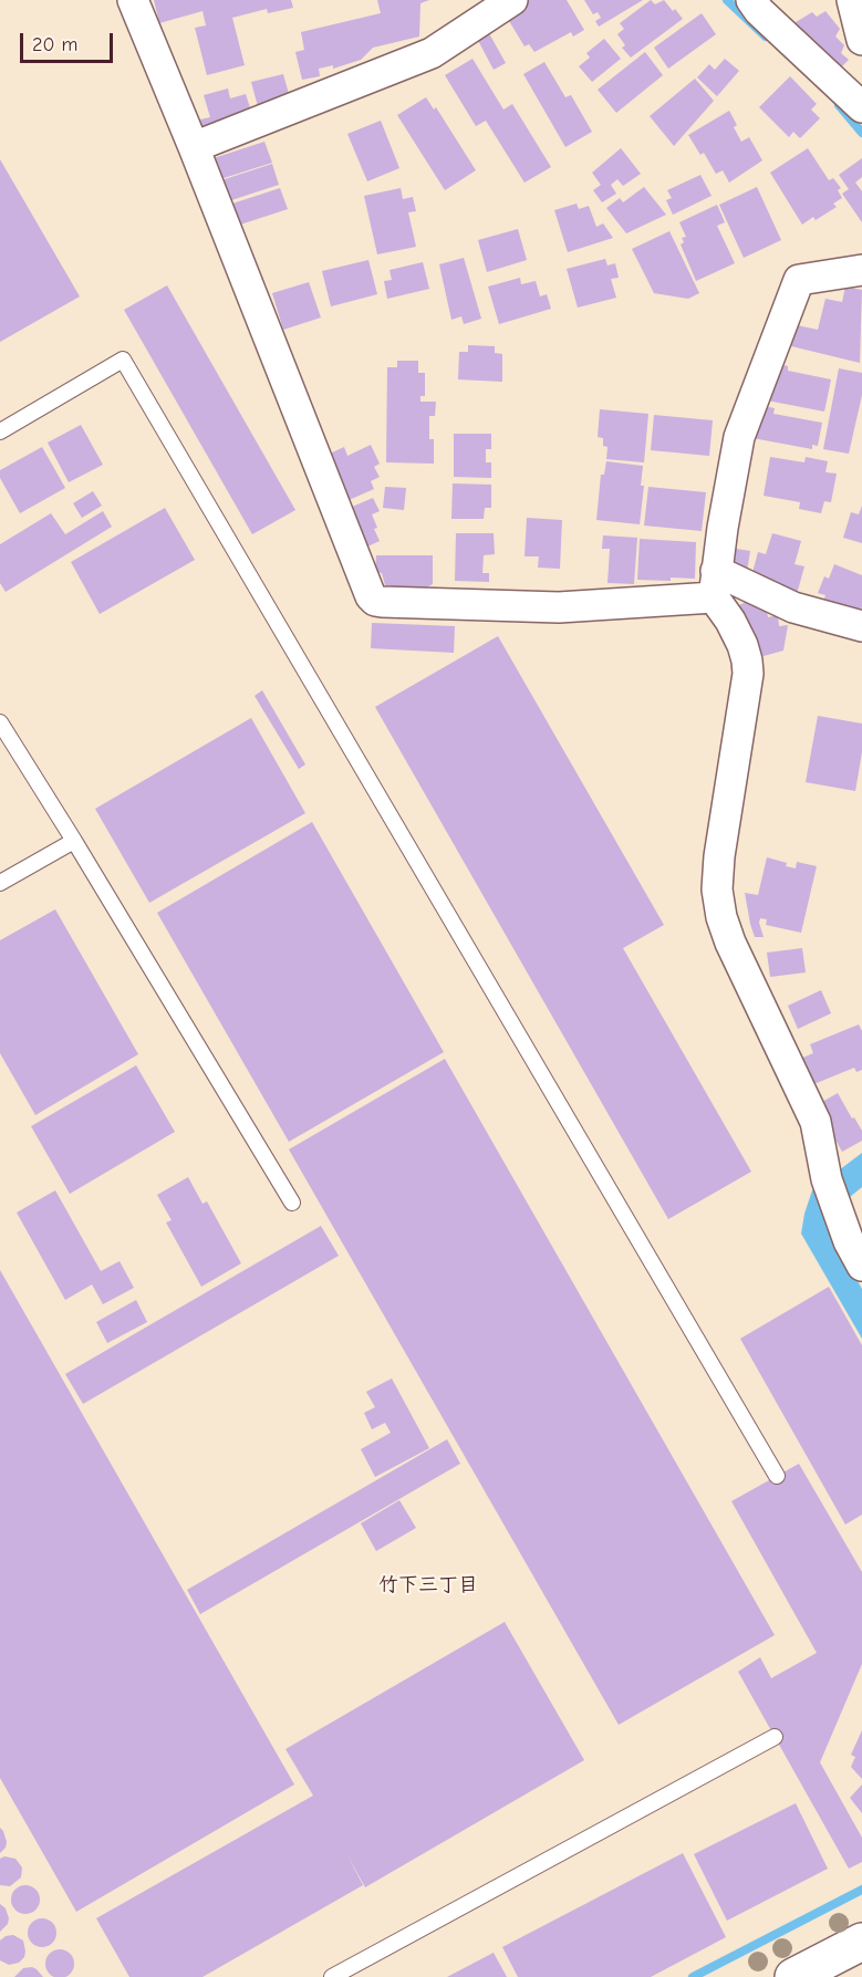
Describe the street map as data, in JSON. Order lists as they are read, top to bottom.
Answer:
{
  "districts": ["竹下三丁目"],
  "scale_bar": "20 m"
}
